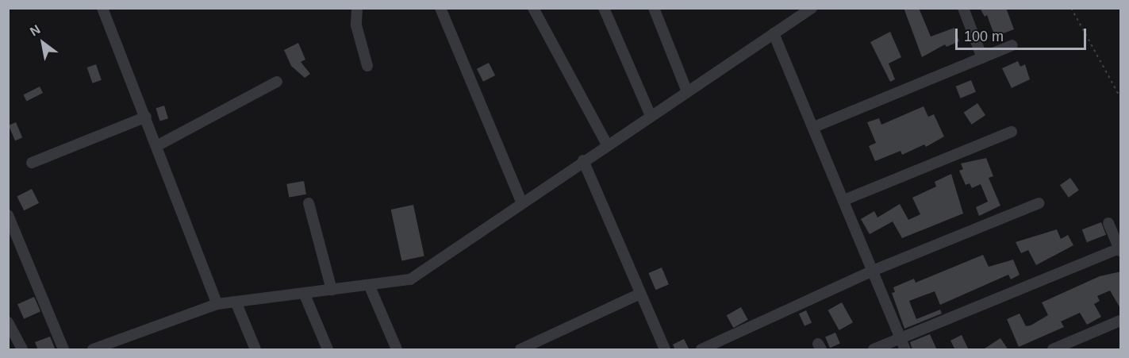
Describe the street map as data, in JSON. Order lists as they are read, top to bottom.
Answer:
{
  "scale_bar": "100 m",
  "north": "top left"
}
